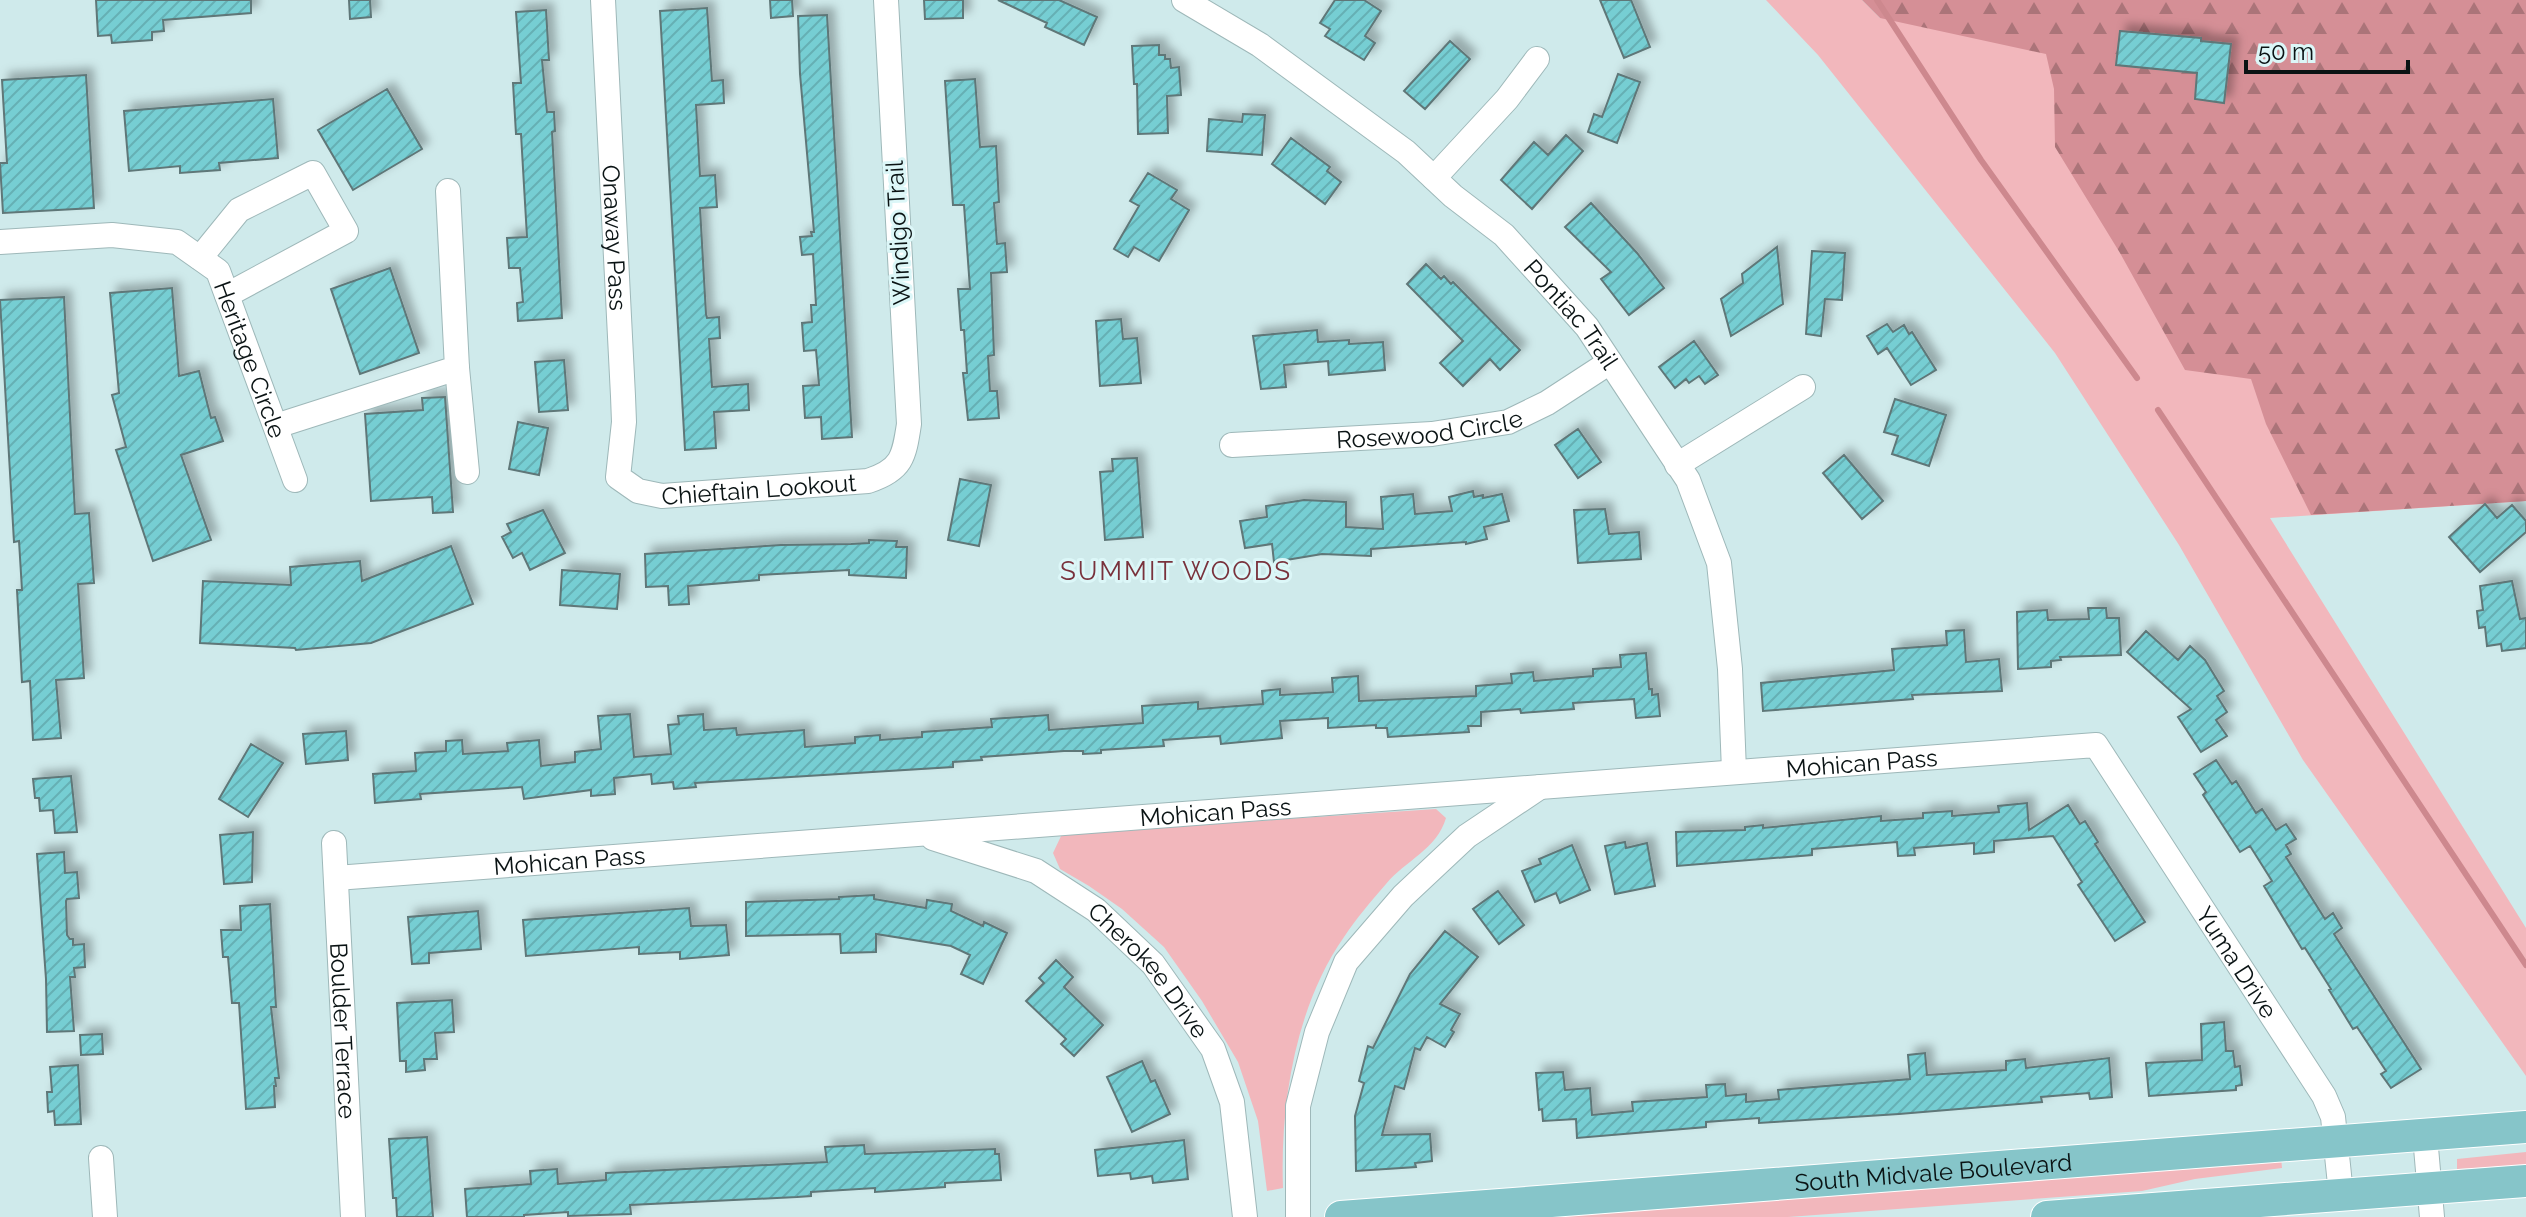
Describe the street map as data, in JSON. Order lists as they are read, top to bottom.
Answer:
{
  "streets": {
    "main road": ["South Midvale Boulevard"],
    "street": [
      "Windigo Trail",
      "Onaway Pass",
      "Pontiac Trail",
      "Heritage Circle",
      "Rosewood Circle",
      "Chieftain Lookout",
      "Mohican Pass",
      "Yuma Drive",
      "Cherokee Drive",
      "Boulder Terrace"
    ]
  },
  "crossings": [
    ["Windigo Trail", "Chieftain Lookout"],
    ["Onaway Pass", "Chieftain Lookout"],
    ["Pontiac Trail", "Rosewood Circle"],
    ["Pontiac Trail", "Mohican Pass"],
    ["Mohican Pass", "Yuma Drive"],
    ["Mohican Pass", "Cherokee Drive"],
    ["Mohican Pass", "Boulder Terrace"],
    ["Yuma Drive", "South Midvale Boulevard"]
  ],
  "districts": ["SUMMIT WOODS"],
  "scale_bar": "50 m"
}
